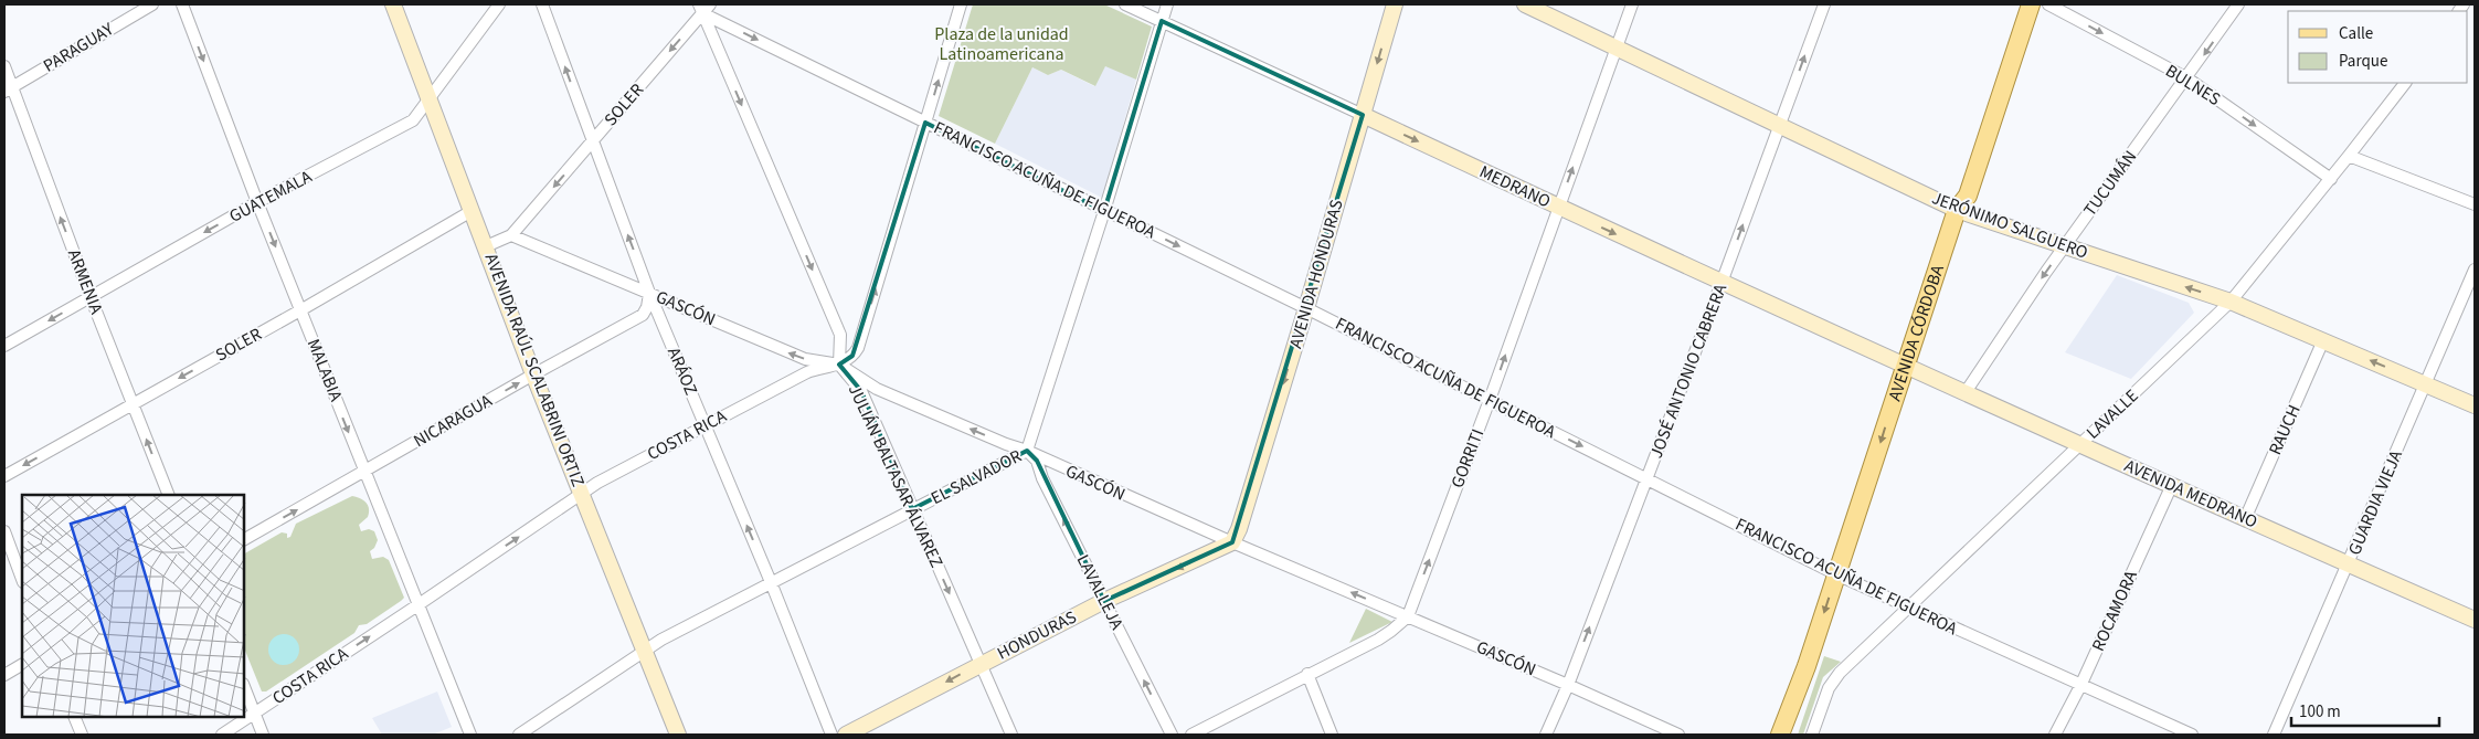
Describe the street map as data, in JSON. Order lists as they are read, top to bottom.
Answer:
{
  "streets": {
    "main road": ["AVENIDA CÓRDOBA"],
    "street": [
      "PARAGUAY",
      "BULNES",
      "SOLER",
      "FRANCISCO ACUÑA DE FIGUEROA",
      "TUCUMÁN",
      "MEDRANO",
      "GUATEMALA",
      "JERÓNIMO SALGUERO",
      "AVENIDA HONDURAS",
      "ARMENIA",
      "GASCÓN",
      "MALABIA",
      "AVENIDA RAÚL SCALABRINI ORTIZ",
      "ARÁOZ",
      "JOSÉ ANTONIO CABRERA",
      "LAVALLE",
      "NICARAGUA",
      "RAUCH",
      "COSTA RICA",
      "GORRITI",
      "JULIÁN BALTASAR ÁLVAREZ",
      "EL SALVADOR",
      "AVENIDA MEDRANO",
      "GUARDIA VIEJA",
      "LAVALLEJA",
      "ROCAMORA",
      "HONDURAS"
    ]
  },
  "crossings": [
    ["PARAGUAY", "ARMENIA"],
    ["BULNES", "TUCUMÁN"],
    ["BULNES", "LAVALLE"],
    ["SOLER", "FRANCISCO ACUÑA DE FIGUEROA"],
    ["SOLER", "ARMENIA"],
    ["SOLER", "GASCÓN"],
    ["SOLER", "MALABIA"],
    ["SOLER", "AVENIDA RAÚL SCALABRINI ORTIZ"],
    ["SOLER", "ARÁOZ"],
    ["SOLER", "JULIÁN BALTASAR ÁLVAREZ"],
    ["FRANCISCO ACUÑA DE FIGUEROA", "AVENIDA HONDURAS"],
    ["FRANCISCO ACUÑA DE FIGUEROA", "AVENIDA CÓRDOBA"],
    ["FRANCISCO ACUÑA DE FIGUEROA", "JOSÉ ANTONIO CABRERA"],
    ["FRANCISCO ACUÑA DE FIGUEROA", "LAVALLE"],
    ["FRANCISCO ACUÑA DE FIGUEROA", "GORRITI"],
    ["FRANCISCO ACUÑA DE FIGUEROA", "JULIÁN BALTASAR ÁLVAREZ"],
    ["FRANCISCO ACUÑA DE FIGUEROA", "EL SALVADOR"],
    ["FRANCISCO ACUÑA DE FIGUEROA", "ROCAMORA"],
    ["TUCUMÁN", "JERÓNIMO SALGUERO"],
    ["TUCUMÁN", "AVENIDA MEDRANO"],
    ["MEDRANO", "AVENIDA HONDURAS"],
    ["MEDRANO", "AVENIDA CÓRDOBA"],
    ["MEDRANO", "JOSÉ ANTONIO CABRERA"],
    ["MEDRANO", "GORRITI"],
    ["MEDRANO", "EL SALVADOR"],
    ["MEDRANO", "AVENIDA MEDRANO"],
    ["GUATEMALA", "ARMENIA"],
    ["GUATEMALA", "MALABIA"],
    ["GUATEMALA", "AVENIDA RAÚL SCALABRINI ORTIZ"],
    ["JERÓNIMO SALGUERO", "AVENIDA CÓRDOBA"],
    ["JERÓNIMO SALGUERO", "JOSÉ ANTONIO CABRERA"],
    ["JERÓNIMO SALGUERO", "LAVALLE"],
    ["JERÓNIMO SALGUERO", "RAUCH"],
    ["JERÓNIMO SALGUERO", "GORRITI"],
    ["JERÓNIMO SALGUERO", "GUARDIA VIEJA"],
    ["AVENIDA HONDURAS", "GASCÓN"],
    ["AVENIDA HONDURAS", "HONDURAS"],
    ["GASCÓN", "ARÁOZ"],
    ["GASCÓN", "JOSÉ ANTONIO CABRERA"],
    ["GASCÓN", "NICARAGUA"],
    ["GASCÓN", "COSTA RICA"],
    ["GASCÓN", "GORRITI"],
    ["GASCÓN", "JULIÁN BALTASAR ÁLVAREZ"],
    ["GASCÓN", "EL SALVADOR"],
    ["GASCÓN", "LAVALLEJA"],
    ["GASCÓN", "HONDURAS"],
    ["AVENIDA CÓRDOBA", "AVENIDA MEDRANO"],
    ["MALABIA", "NICARAGUA"],
    ["MALABIA", "COSTA RICA"],
    ["AVENIDA RAÚL SCALABRINI ORTIZ", "NICARAGUA"],
    ["AVENIDA RAÚL SCALABRINI ORTIZ", "COSTA RICA"],
    ["AVENIDA RAÚL SCALABRINI ORTIZ", "EL SALVADOR"],
    ["ARÁOZ", "NICARAGUA"],
    ["ARÁOZ", "COSTA RICA"],
    ["ARÁOZ", "EL SALVADOR"],
    ["LAVALLE", "AVENIDA MEDRANO"],
    ["RAUCH", "AVENIDA MEDRANO"],
    ["COSTA RICA", "JULIÁN BALTASAR ÁLVAREZ"],
    ["JULIÁN BALTASAR ÁLVAREZ", "EL SALVADOR"],
    ["JULIÁN BALTASAR ÁLVAREZ", "HONDURAS"],
    ["EL SALVADOR", "LAVALLEJA"],
    ["AVENIDA MEDRANO", "GUARDIA VIEJA"],
    ["AVENIDA MEDRANO", "ROCAMORA"],
    ["LAVALLEJA", "HONDURAS"]
  ],
  "one_way": [
    "BULNES",
    "SOLER",
    "FRANCISCO ACUÑA DE FIGUEROA",
    "TUCUMÁN",
    "MEDRANO",
    "GUATEMALA",
    "AVENIDA HONDURAS",
    "ARMENIA",
    "GASCÓN",
    "AVENIDA CÓRDOBA",
    "MALABIA",
    "ARÁOZ",
    "JOSÉ ANTONIO CABRERA",
    "NICARAGUA",
    "COSTA RICA",
    "GORRITI",
    "JULIÁN BALTASAR ÁLVAREZ",
    "LAVALLEJA",
    "HONDURAS"
  ],
  "parks": ["Plaza de la unidad Latinoamericana"],
  "legend": ["Calle", "Parque"],
  "scale_bar": "100 m"
}
